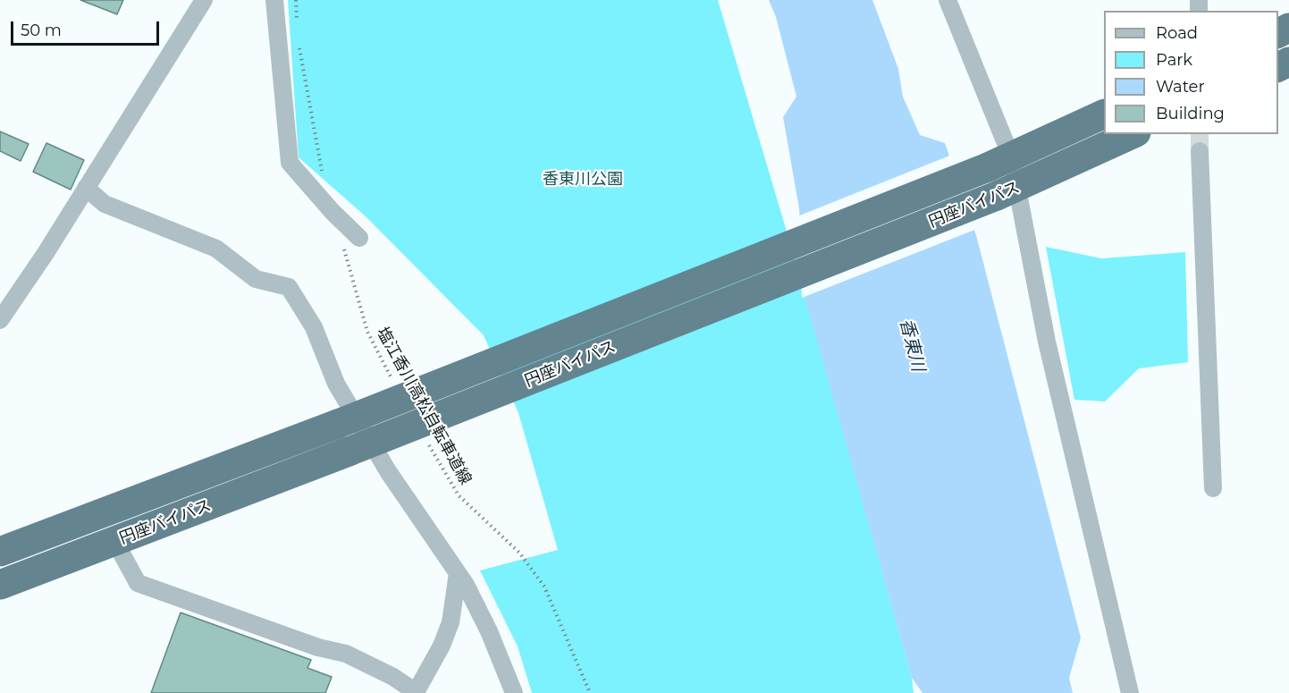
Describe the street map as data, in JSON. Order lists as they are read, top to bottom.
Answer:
{
  "streets": {
    "highway": ["円座バイパス"],
    "path": ["塩江香川高松自転車道線"]
  },
  "water": ["香東川"],
  "parks": ["香東川公園"],
  "legend": [
    "Road",
    "Park",
    "Water",
    "Building"
  ],
  "scale_bar": "50 m"
}
